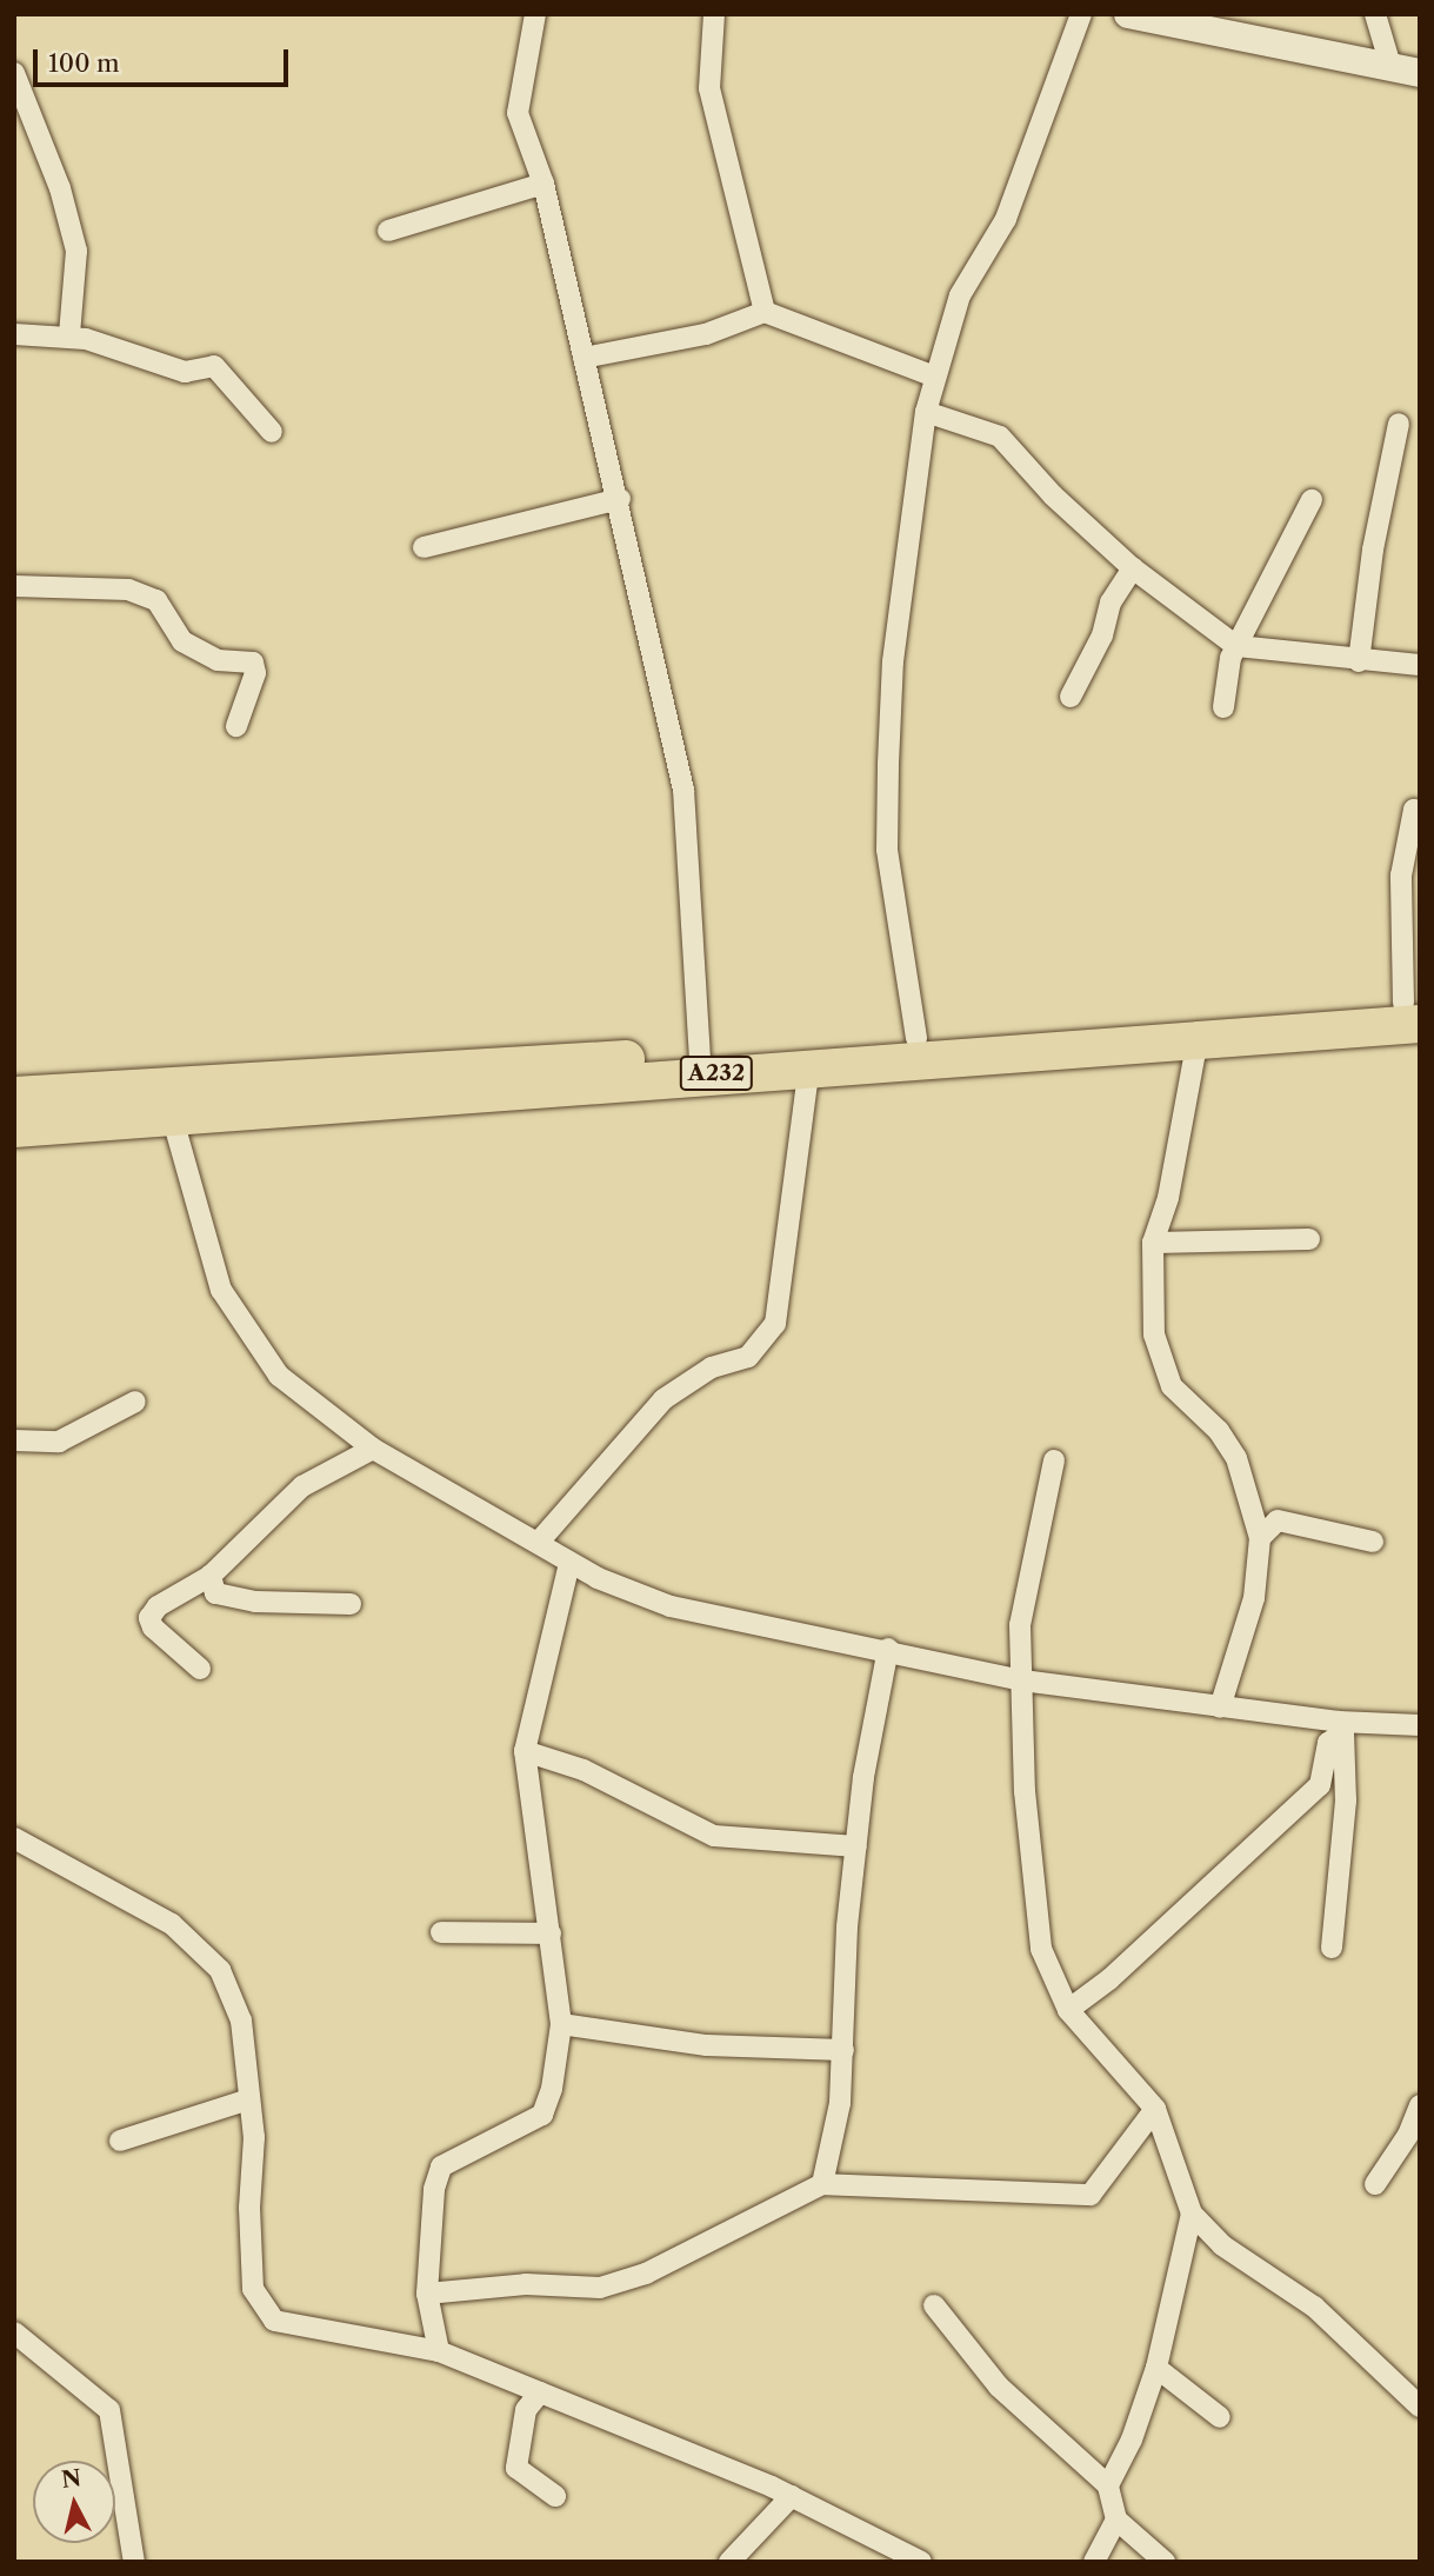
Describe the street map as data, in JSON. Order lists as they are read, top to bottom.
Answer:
{
  "streets": {
    "highway": ["A232"]
  },
  "scale_bar": "100 m",
  "north": "top"
}
